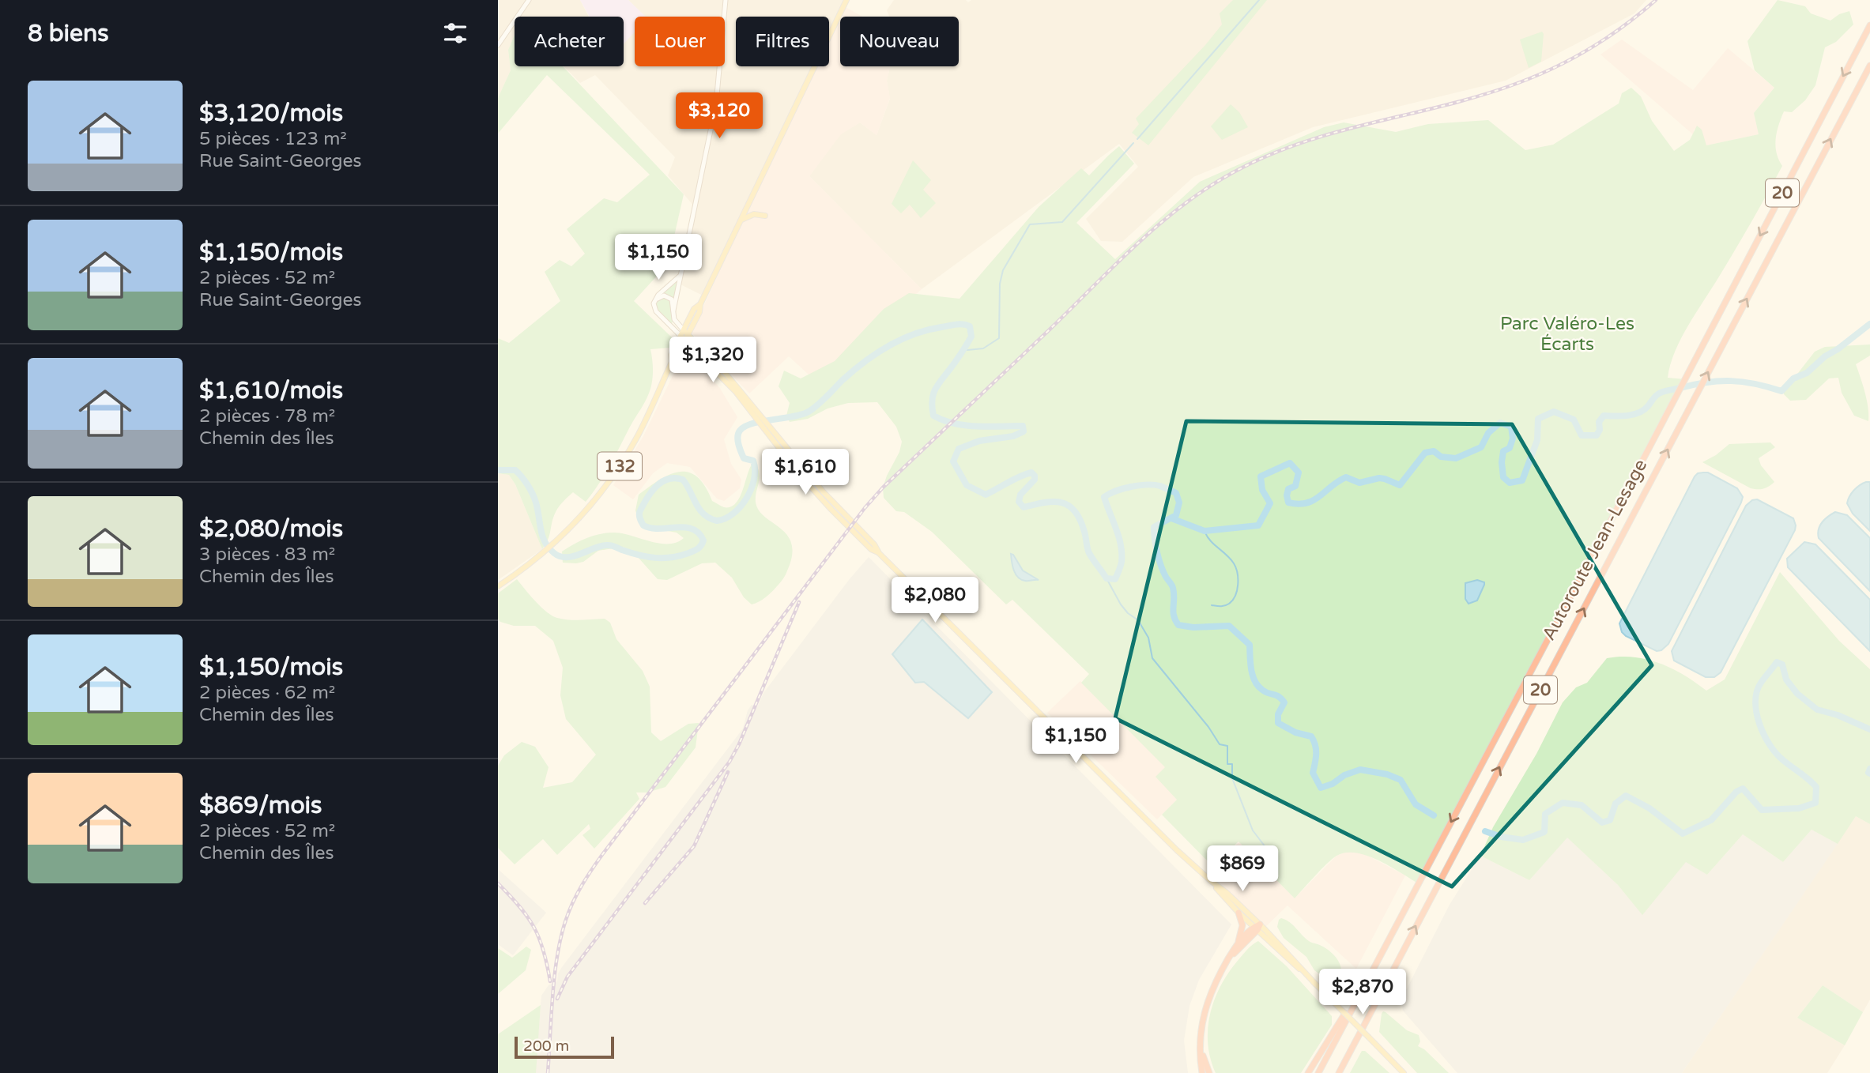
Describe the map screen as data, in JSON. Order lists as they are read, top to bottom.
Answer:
{
  "streets": {
    "highway": ["20", "Autoroute Jean-Lesage"],
    "main road": ["132"]
  },
  "parks": ["Parc Valéro-Les Écarts"],
  "scale_bar": "200 m",
  "page": {
    "heading": "8 biens",
    "chip": [
      "Acheter",
      "Louer",
      "Filtres",
      "Nouveau"
    ],
    "list": [
      {
        "name": "$3,120/mois",
        "note": "5 pièces · 123 m² · Rue Saint-Georges"
      },
      {
        "name": "$1,150/mois",
        "note": "2 pièces · 52 m² · Rue Saint-Georges"
      },
      {
        "name": "$1,610/mois",
        "note": "2 pièces · 78 m² · Chemin des Îles"
      },
      {
        "name": "$2,080/mois",
        "note": "3 pièces · 83 m² · Chemin des Îles"
      },
      {
        "name": "$1,150/mois",
        "note": "2 pièces · 62 m² · Chemin des Îles"
      },
      {
        "name": "$869/mois",
        "note": "2 pièces · 52 m² · Chemin des Îles"
      }
    ],
    "price": [
      "$3,120",
      "$1,150",
      "$1,320",
      "$1,610",
      "$2,080",
      "$1,150",
      "$869",
      "$2,870"
    ],
    "scale": "200 m"
  }
}
